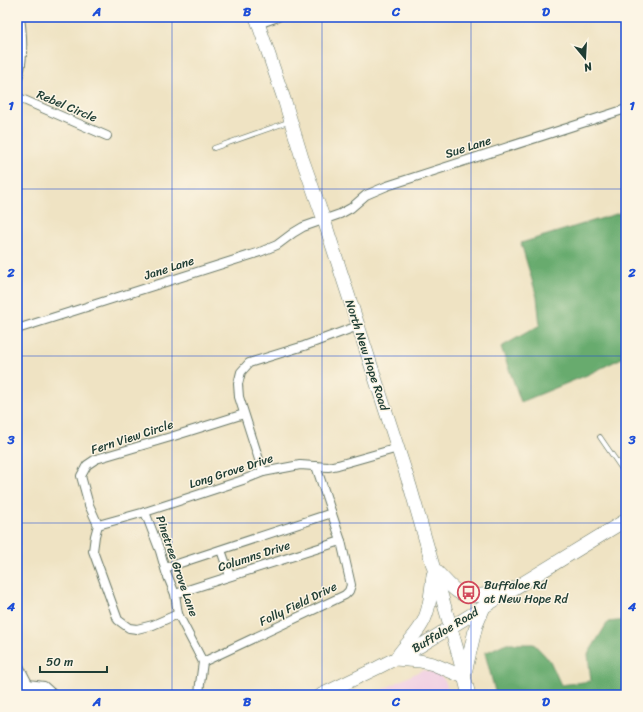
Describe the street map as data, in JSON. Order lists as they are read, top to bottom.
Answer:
{
  "streets": {
    "main road": ["North New Hope Road", "Buffaloe Road"],
    "street": [
      "Rebel Circle",
      "Sue Lane",
      "Jane Lane",
      "Fern View Circle",
      "Long Grove Drive",
      "Columns Drive",
      "Pinetree Grove Lane",
      "Folly Field Drive"
    ]
  },
  "crossings": [
    ["Sue Lane", "Jane Lane"],
    ["Sue Lane", "North New Hope Road"],
    ["Jane Lane", "North New Hope Road"],
    ["North New Hope Road", "Long Grove Drive"],
    ["North New Hope Road", "Buffaloe Road"],
    ["Fern View Circle", "Long Grove Drive"],
    ["Long Grove Drive", "Pinetree Grove Lane"],
    ["Long Grove Drive", "Folly Field Drive"],
    ["Columns Drive", "Pinetree Grove Lane"],
    ["Columns Drive", "Folly Field Drive"],
    ["Pinetree Grove Lane", "Folly Field Drive"]
  ],
  "places": {
    "bus stop": ["Buffaloe Rd at New Hope Rd"]
  },
  "scale_bar": "50 m",
  "north": "bottom",
  "grid": {
    "columns": [
      "A",
      "B",
      "C",
      "D"
    ],
    "rows": [
      "1",
      "2",
      "3",
      "4"
    ]
  }
}
